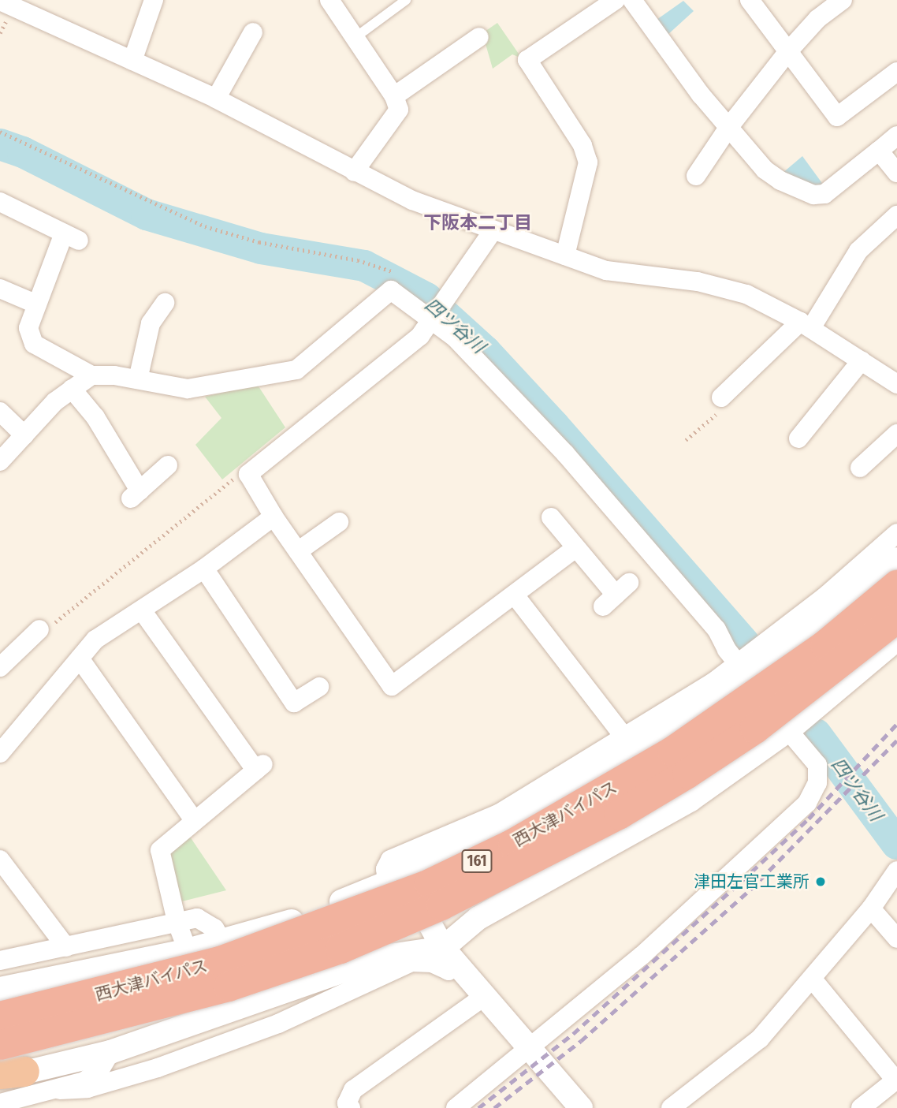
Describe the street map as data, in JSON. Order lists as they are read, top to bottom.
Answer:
{
  "streets": {
    "highway": ["西大津バイパス", "161"]
  },
  "districts": ["下阪本二丁目"],
  "water": ["四ツ谷川"],
  "places": ["津田左官工業所"]
}
